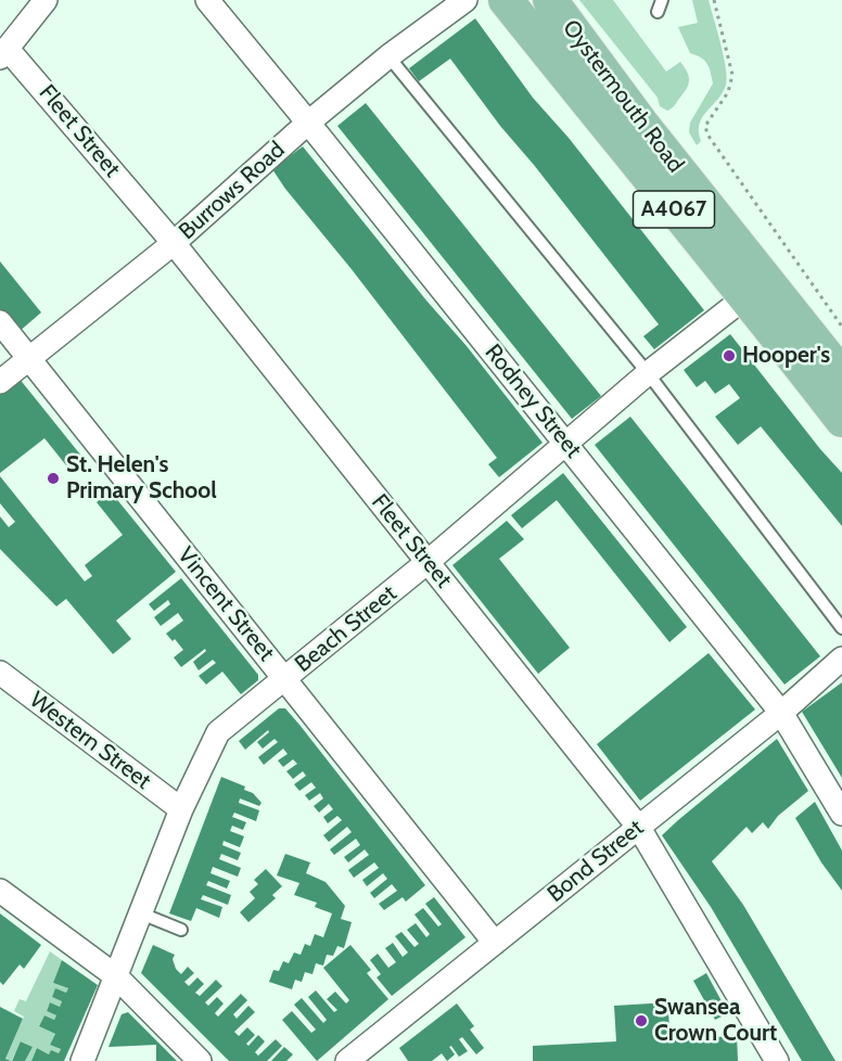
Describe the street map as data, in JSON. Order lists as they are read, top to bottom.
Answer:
{
  "streets": {
    "main road": ["Oystermouth Road", "A4067"],
    "street": [
      "Fleet Street",
      "Burrows Road",
      "Rodney Street",
      "Vincent Street",
      "Beach Street",
      "Western Street",
      "Bond Street"
    ]
  },
  "crossings": [
    ["Oystermouth Road", "Beach Street"],
    ["Fleet Street", "Burrows Road"],
    ["Fleet Street", "Beach Street"],
    ["Fleet Street", "Bond Street"],
    ["Burrows Road", "Rodney Street"],
    ["Burrows Road", "Vincent Street"],
    ["Rodney Street", "Beach Street"],
    ["Rodney Street", "Bond Street"],
    ["Vincent Street", "Beach Street"],
    ["Vincent Street", "Bond Street"],
    ["Beach Street", "Western Street"]
  ],
  "places": ["Hooper's", "St. Helen's Primary School", "Swansea Crown Court"]
}
